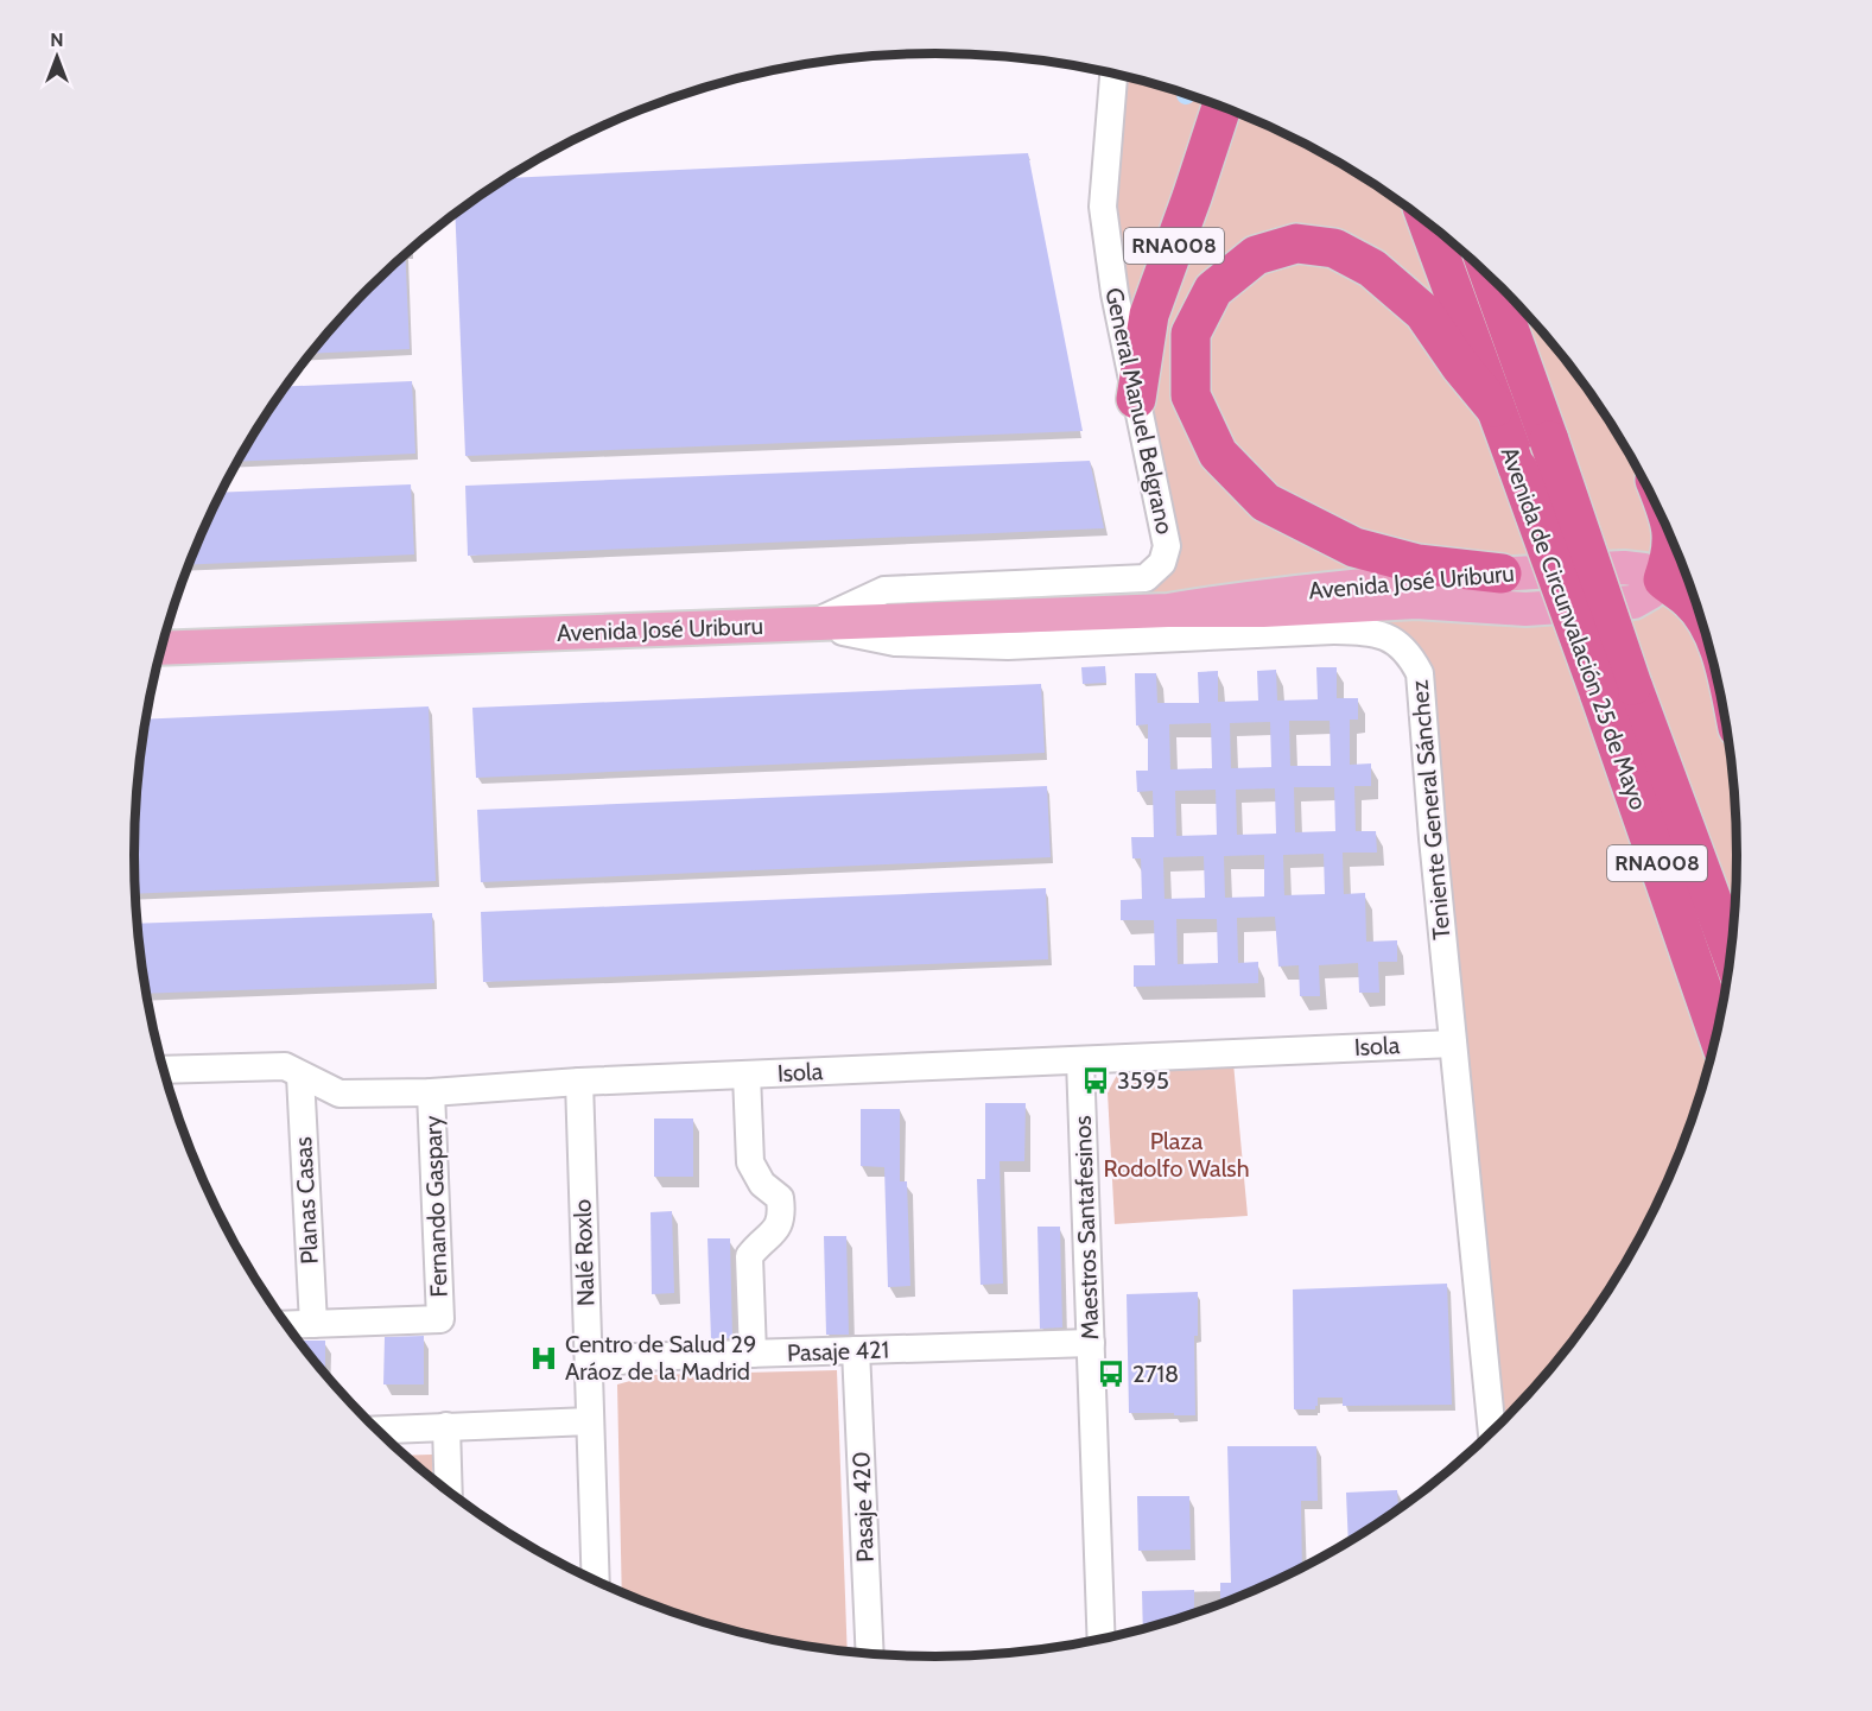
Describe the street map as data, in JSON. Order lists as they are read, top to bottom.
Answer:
{
  "streets": {
    "highway": ["RNA008", "Avenida de Circunvalación 25 de Mayo"],
    "main road": ["Avenida José Uriburu"],
    "street": [
      "General Manuel Belgrano",
      "Teniente General Sánchez",
      "Isola",
      "Planas Casas",
      "Fernando Gaspary",
      "Maestros Santafesinos",
      "Nalé Roxlo",
      "Pasaje 421",
      "Pasaje 420"
    ]
  },
  "crossings": [
    ["RNA008", "General Manuel Belgrano"],
    ["General Manuel Belgrano", "Avenida José Uriburu"],
    ["General Manuel Belgrano", "Teniente General Sánchez"],
    ["Avenida José Uriburu", "Teniente General Sánchez"],
    ["Teniente General Sánchez", "Isola"],
    ["Isola", "Planas Casas"],
    ["Isola", "Fernando Gaspary"],
    ["Isola", "Maestros Santafesinos"],
    ["Isola", "Nalé Roxlo"],
    ["Planas Casas", "Fernando Gaspary"],
    ["Maestros Santafesinos", "Pasaje 421"],
    ["Nalé Roxlo", "Pasaje 421"],
    ["Pasaje 421", "Pasaje 420"]
  ],
  "parks": ["Plaza Rodolfo Walsh"],
  "places": {
    "bus stop": ["3595", "2718"],
    "hospital": ["Centro de Salud 29 Aráoz de la Madrid"]
  },
  "north": "top"
}
